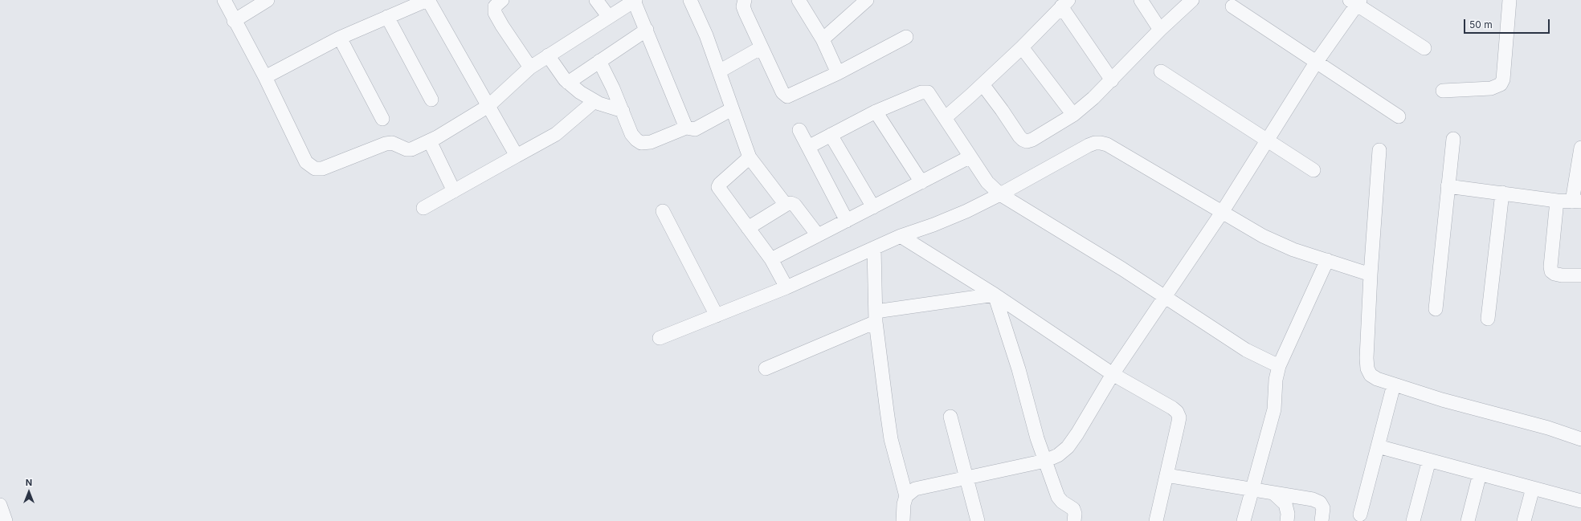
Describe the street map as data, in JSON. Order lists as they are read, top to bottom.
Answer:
{
  "scale_bar": "50 m",
  "north": "top"
}
